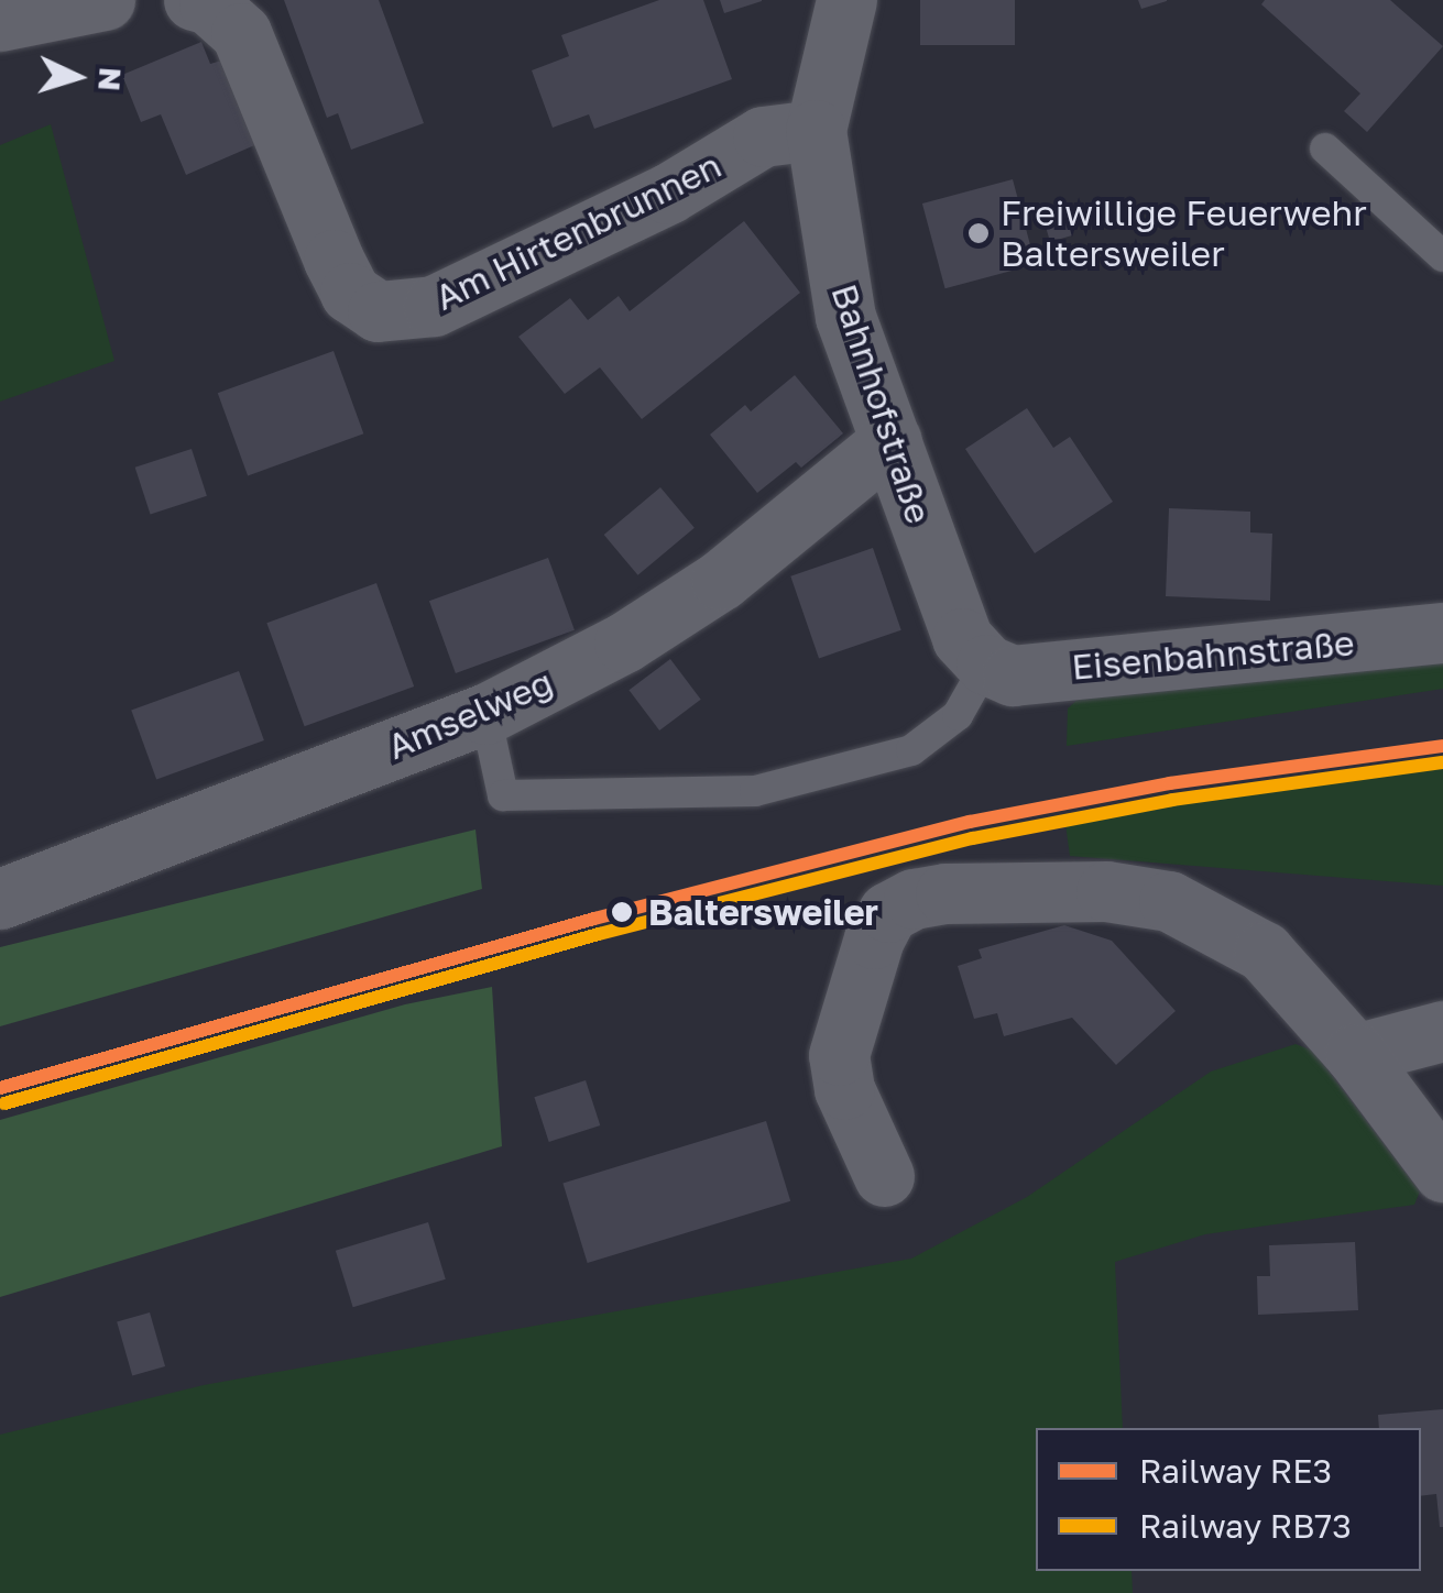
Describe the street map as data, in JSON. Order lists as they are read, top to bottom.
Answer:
{
  "streets": {
    "street": [
      "Am Hirtenbrunnen",
      "Bahnhofstraße",
      "Eisenbahnstraße",
      "Amselweg"
    ]
  },
  "crossings": [
    ["Am Hirtenbrunnen", "Bahnhofstraße"],
    ["Bahnhofstraße", "Eisenbahnstraße"],
    ["Bahnhofstraße", "Amselweg"]
  ],
  "places": ["Freiwillige Feuerwehr Baltersweiler", "Baltersweiler"],
  "lines": ["rail line RE3", "rail line RB73"],
  "legend": ["Railway RE3", "Railway RB73"],
  "north": "right"
}
